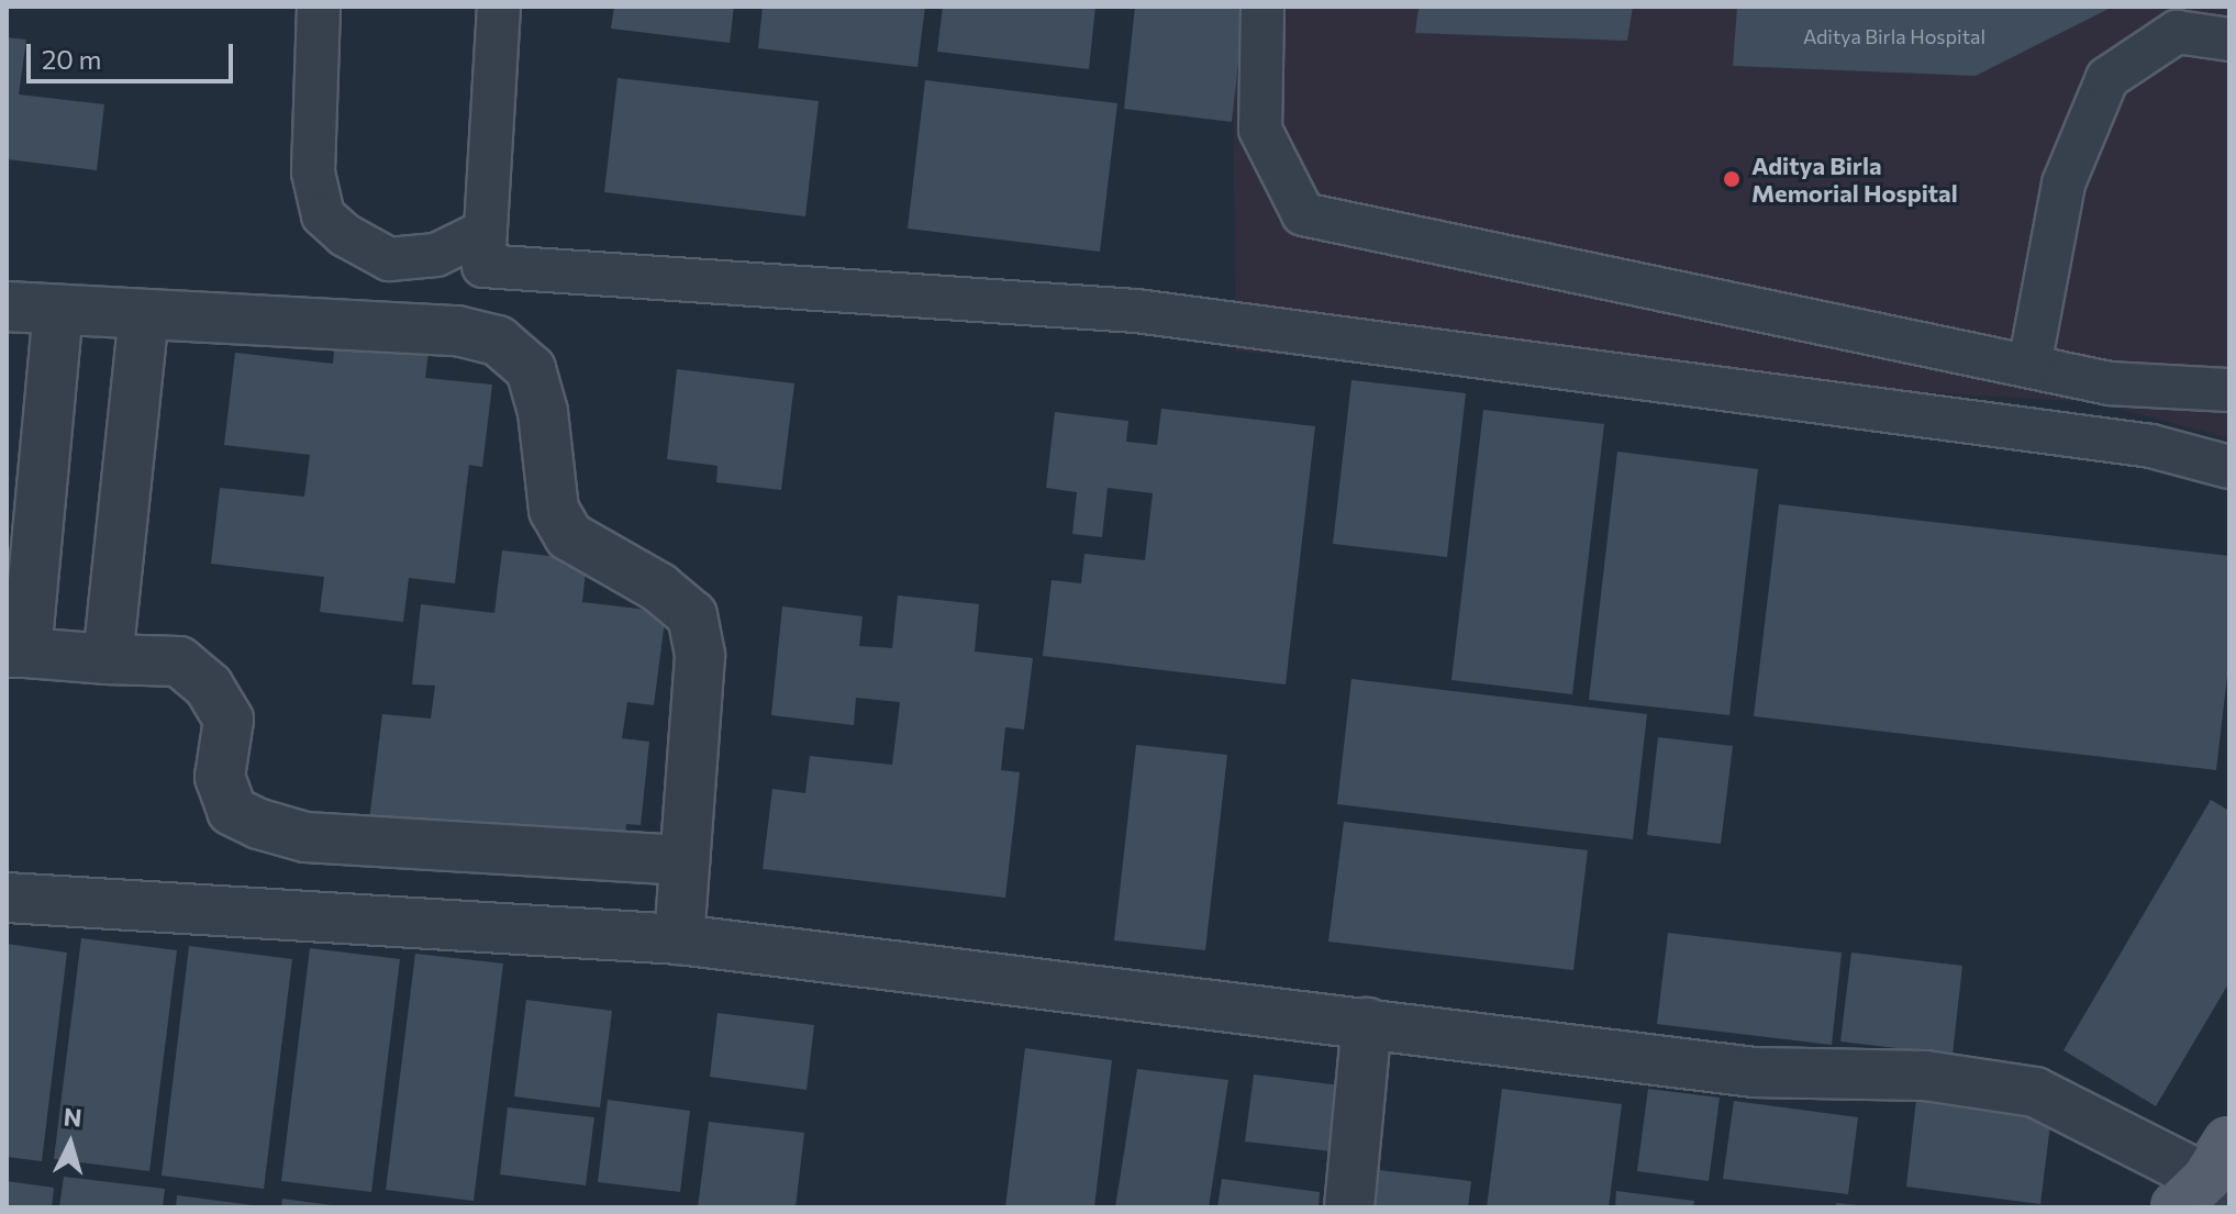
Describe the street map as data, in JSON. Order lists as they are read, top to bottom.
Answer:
{
  "places": ["Aditya Birla Memorial Hospital"],
  "house_numbers": ["Aditya Birla Hospital"],
  "scale_bar": "20 m",
  "north": "top"
}
